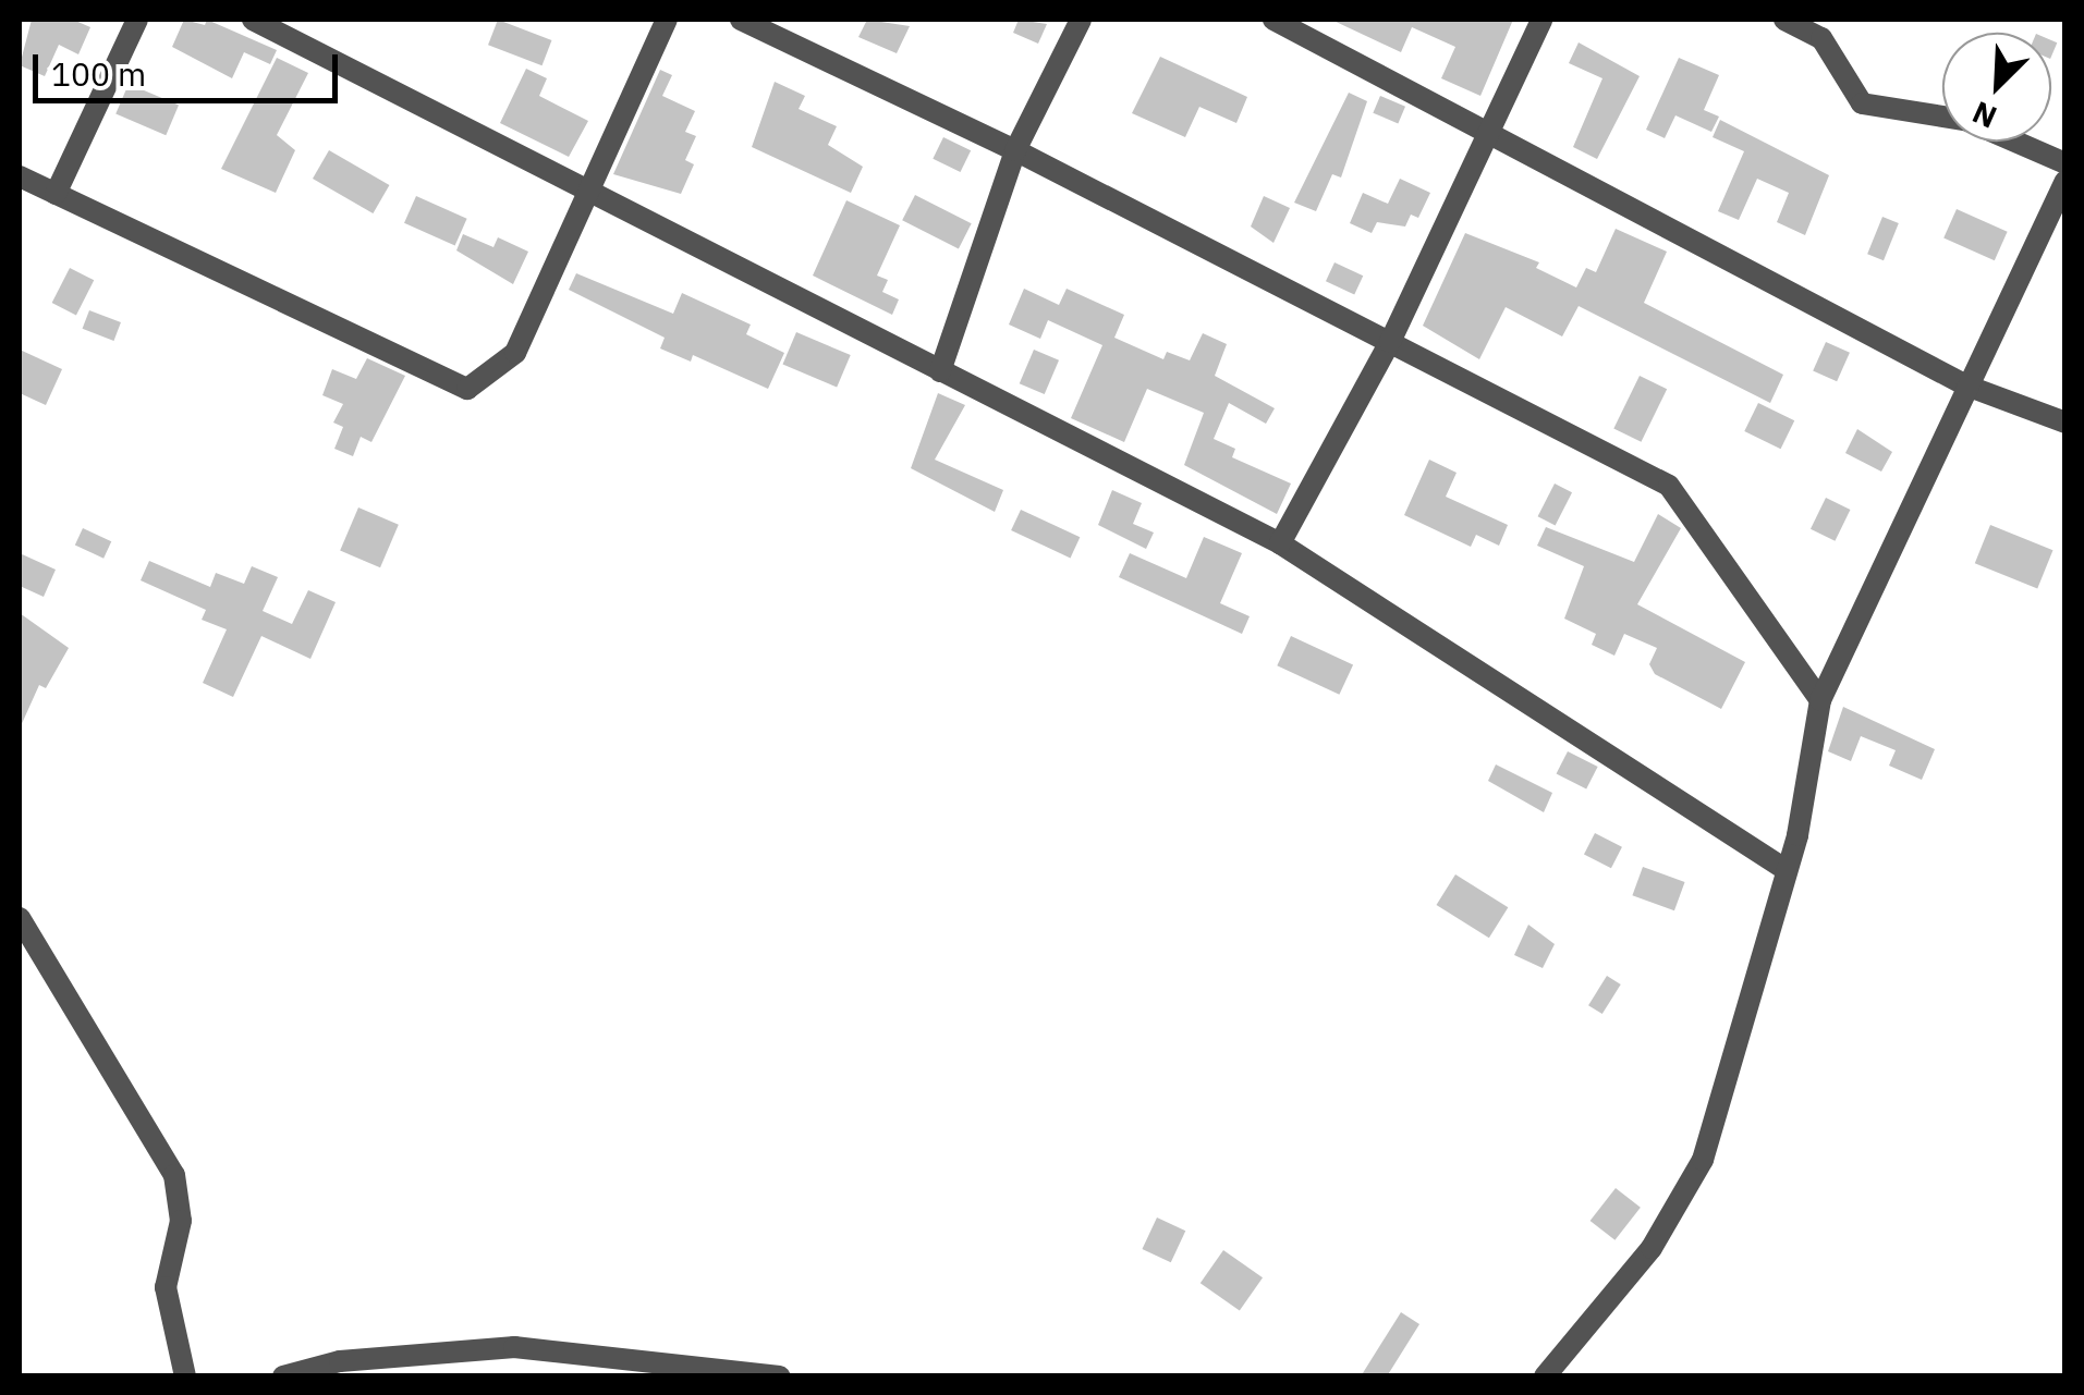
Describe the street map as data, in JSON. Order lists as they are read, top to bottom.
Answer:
{
  "scale_bar": "100 m",
  "north": "bottom left"
}
